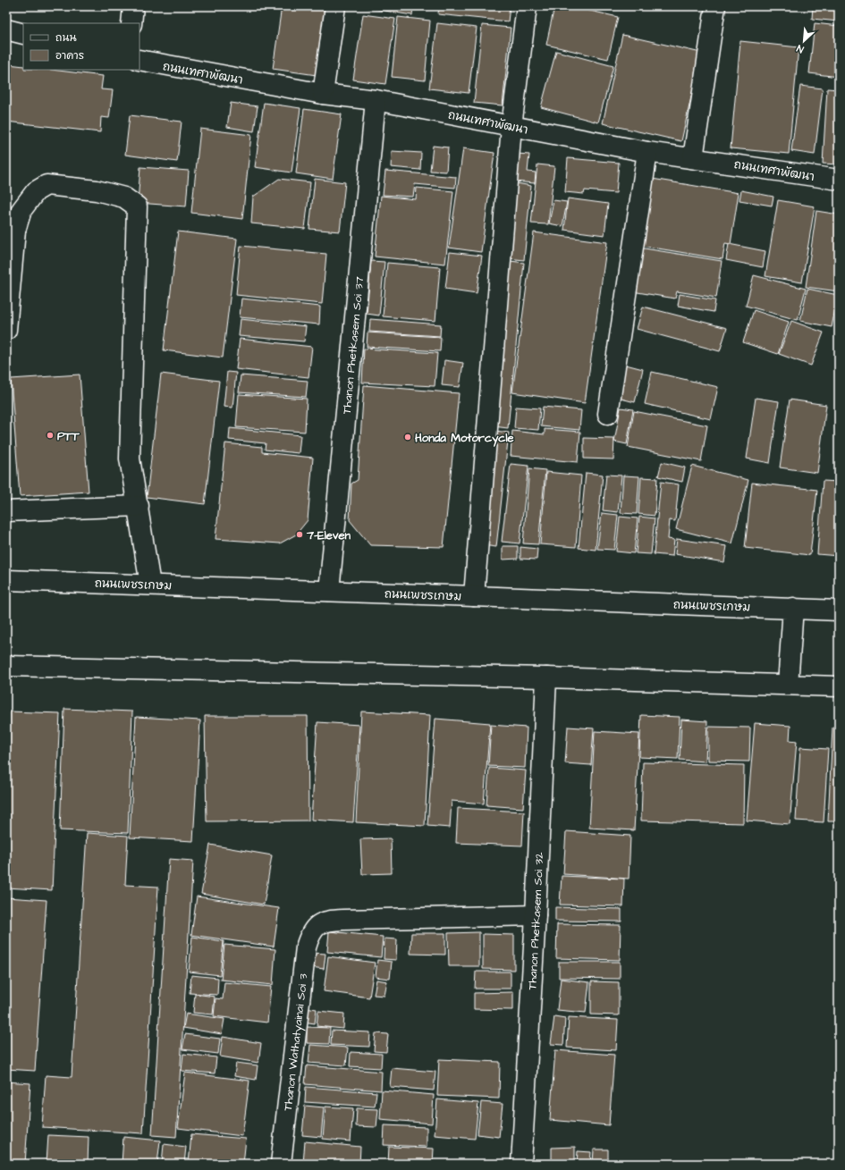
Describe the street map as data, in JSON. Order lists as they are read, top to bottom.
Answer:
{
  "streets": {
    "street": [
      "ถนนเทศาพัฒนา",
      "Thanon Phetkasem Soi 37",
      "ถนนเพชรเกษม",
      "Thanon Phetkasem Soi 32",
      "Thanon Wathatyainai Soi 3"
    ]
  },
  "crossings": [
    ["ถนนเทศาพัฒนา", "Thanon Phetkasem Soi 37"],
    ["Thanon Phetkasem Soi 37", "ถนนเพชรเกษม"],
    ["Thanon Phetkasem Soi 32", "Thanon Wathatyainai Soi 3"]
  ],
  "places": ["PTT", "Honda Motorcycle", "7-Eleven"],
  "legend": ["ถนน", "อาคาร"],
  "north": "bottom left"
}
